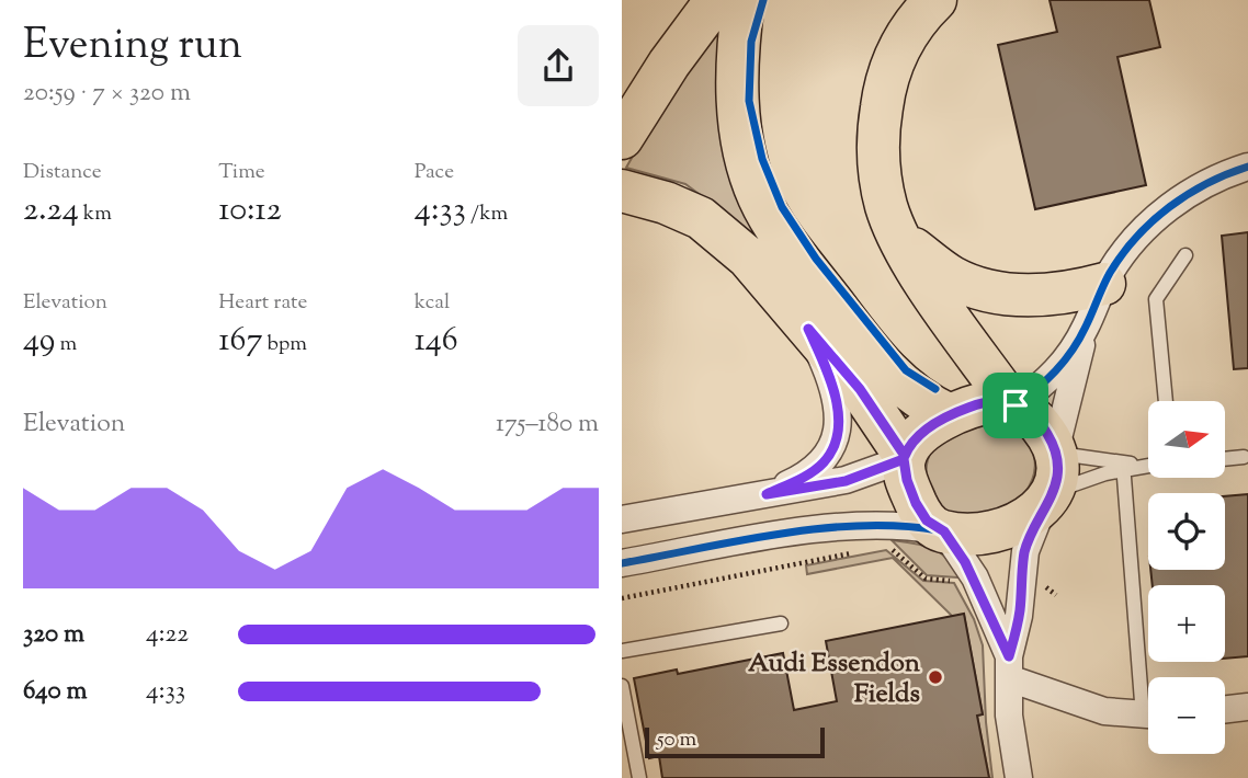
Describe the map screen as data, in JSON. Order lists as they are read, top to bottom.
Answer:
{
  "places": ["Audi Essendon Fields"],
  "scale_bar": "50 m",
  "north": "right",
  "page": {
    "heading": ["Evening run", "20:59 · 7 × 320 m"],
    "stats": [
      ["Distance", "2.24 km"],
      ["Time", "10:12"],
      ["Pace", "4:33 /km"],
      ["Elevation", "49 m"],
      ["Heart rate", "167 bpm"],
      ["kcal", "146"]
    ],
    "chart": ["Elevation", "175–180 m"],
    "map_buttons": ["+", "−"],
    "list": [
      {
        "name": "320 m",
        "note": "4:22"
      },
      {
        "name": "640 m",
        "note": "4:33"
      }
    ],
    "scale": "50 m"
  }
}
